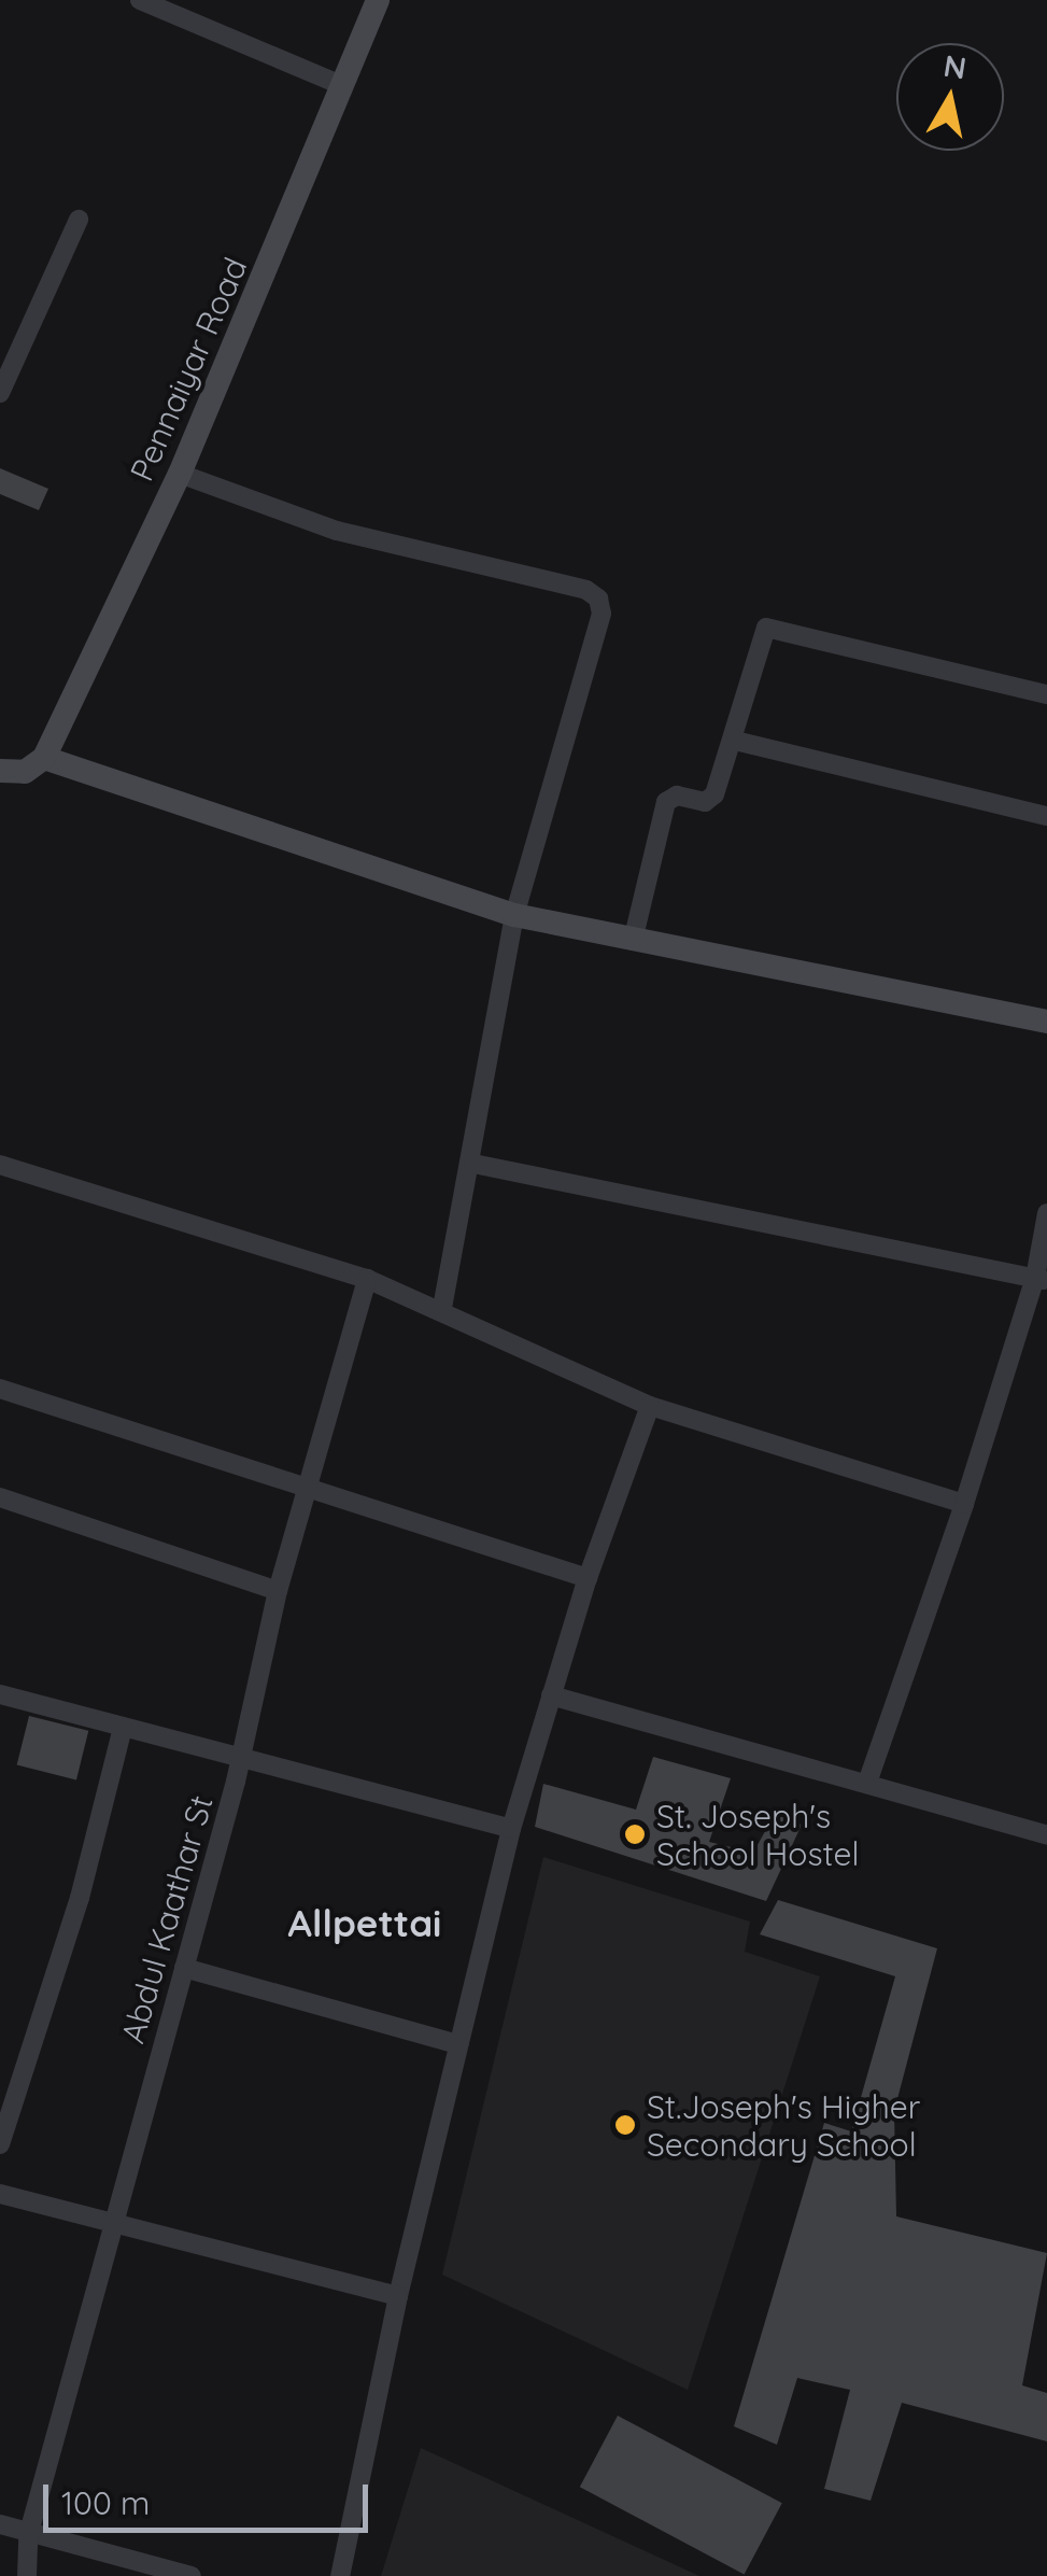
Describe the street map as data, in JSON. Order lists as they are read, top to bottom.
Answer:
{
  "streets": {
    "street": ["Pennaiyar Road", "Abdul Kaathar St"]
  },
  "districts": ["Allpettai"],
  "places": ["St. Joseph's School Hostel", "St.Joseph's Higher Secondary School"],
  "scale_bar": "100 m",
  "north": "top"
}
